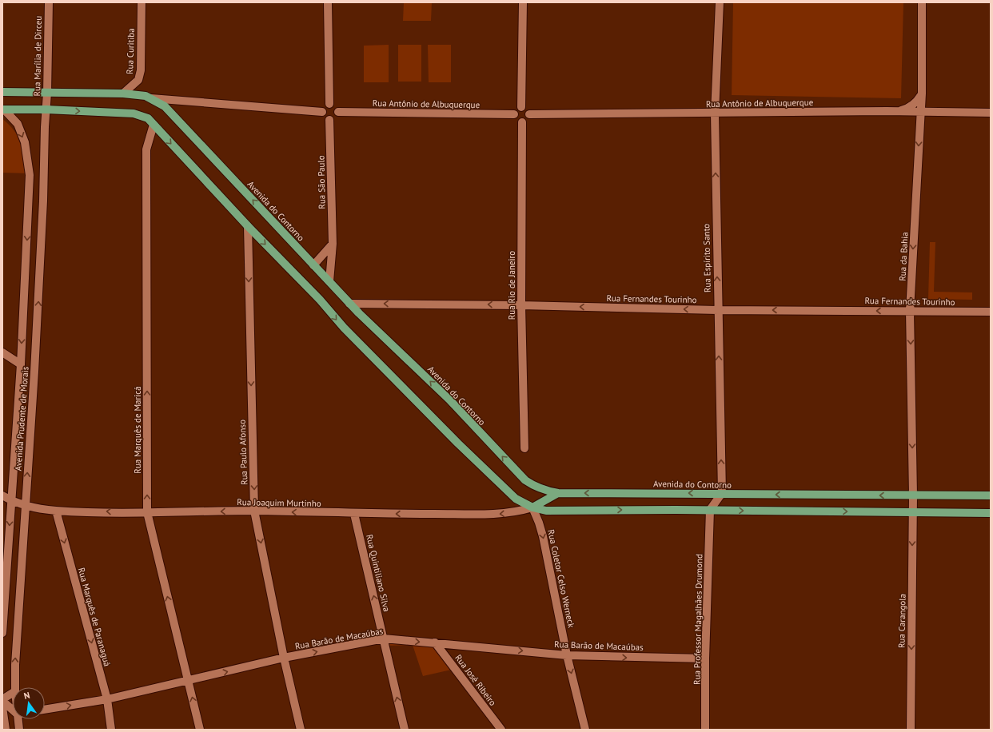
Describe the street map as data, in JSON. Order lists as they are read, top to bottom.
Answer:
{
  "streets": {
    "main road": ["Avenida do Contorno"],
    "street": [
      "Rua Curitiba",
      "Rua Marília de Dirceu",
      "Rua Antônio de Albuquerque",
      "Rua São Paulo",
      "Rua da Bahia",
      "Rua Espírito Santo",
      "Rua Rio de Janeiro",
      "Rua Fernandes Tourinho",
      "Avenida Prudente de Morais",
      "Rua Marquês de Maricá",
      "Rua Paulo Afonso",
      "Rua Joaquim Murtinho",
      "Rua Quintiliano Silva",
      "Rua Coletor Celso Werneck",
      "Rua Marquês de Paranaguá",
      "Rua Professor Magalhães Drumond",
      "Rua Carangola",
      "Rua Barão de Macaúbas",
      "Rua José Ribeiro"
    ]
  },
  "crossings": [
    ["Rua Curitiba", "Avenida do Contorno"],
    ["Rua Marília de Dirceu", "Avenida do Contorno"],
    ["Rua Marília de Dirceu", "Avenida Prudente de Morais"],
    ["Rua Antônio de Albuquerque", "Rua São Paulo"],
    ["Rua Antônio de Albuquerque", "Rua da Bahia"],
    ["Rua Antônio de Albuquerque", "Rua Espírito Santo"],
    ["Rua Antônio de Albuquerque", "Rua Rio de Janeiro"],
    ["Rua São Paulo", "Avenida do Contorno"],
    ["Avenida do Contorno", "Rua da Bahia"],
    ["Avenida do Contorno", "Rua Espírito Santo"],
    ["Avenida do Contorno", "Rua Fernandes Tourinho"],
    ["Rua da Bahia", "Rua Fernandes Tourinho"],
    ["Rua da Bahia", "Rua Carangola"],
    ["Rua Espírito Santo", "Rua Fernandes Tourinho"],
    ["Rua Rio de Janeiro", "Rua Fernandes Tourinho"],
    ["Avenida Prudente de Morais", "Rua Joaquim Murtinho"],
    ["Rua Marquês de Maricá", "Rua Joaquim Murtinho"],
    ["Rua Marquês de Maricá", "Rua Barão de Macaúbas"],
    ["Rua Paulo Afonso", "Rua Joaquim Murtinho"],
    ["Rua Paulo Afonso", "Rua Barão de Macaúbas"],
    ["Rua Joaquim Murtinho", "Rua Quintiliano Silva"],
    ["Rua Joaquim Murtinho", "Rua Coletor Celso Werneck"],
    ["Rua Joaquim Murtinho", "Rua Marquês de Paranaguá"],
    ["Rua Quintiliano Silva", "Rua Barão de Macaúbas"],
    ["Rua Coletor Celso Werneck", "Rua Barão de Macaúbas"],
    ["Rua Marquês de Paranaguá", "Rua Barão de Macaúbas"],
    ["Rua Professor Magalhães Drumond", "Rua Barão de Macaúbas"],
    ["Rua Barão de Macaúbas", "Rua José Ribeiro"]
  ],
  "one_way": [
    "Rua da Bahia",
    "Rua Espírito Santo",
    "Rua Fernandes Tourinho",
    "Rua Marquês de Maricá",
    "Rua Paulo Afonso",
    "Rua Joaquim Murtinho",
    "Rua Quintiliano Silva",
    "Rua Coletor Celso Werneck",
    "Rua Marquês de Paranaguá",
    "Rua Carangola",
    "Rua Barão de Macaúbas"
  ],
  "north": "top"
}
